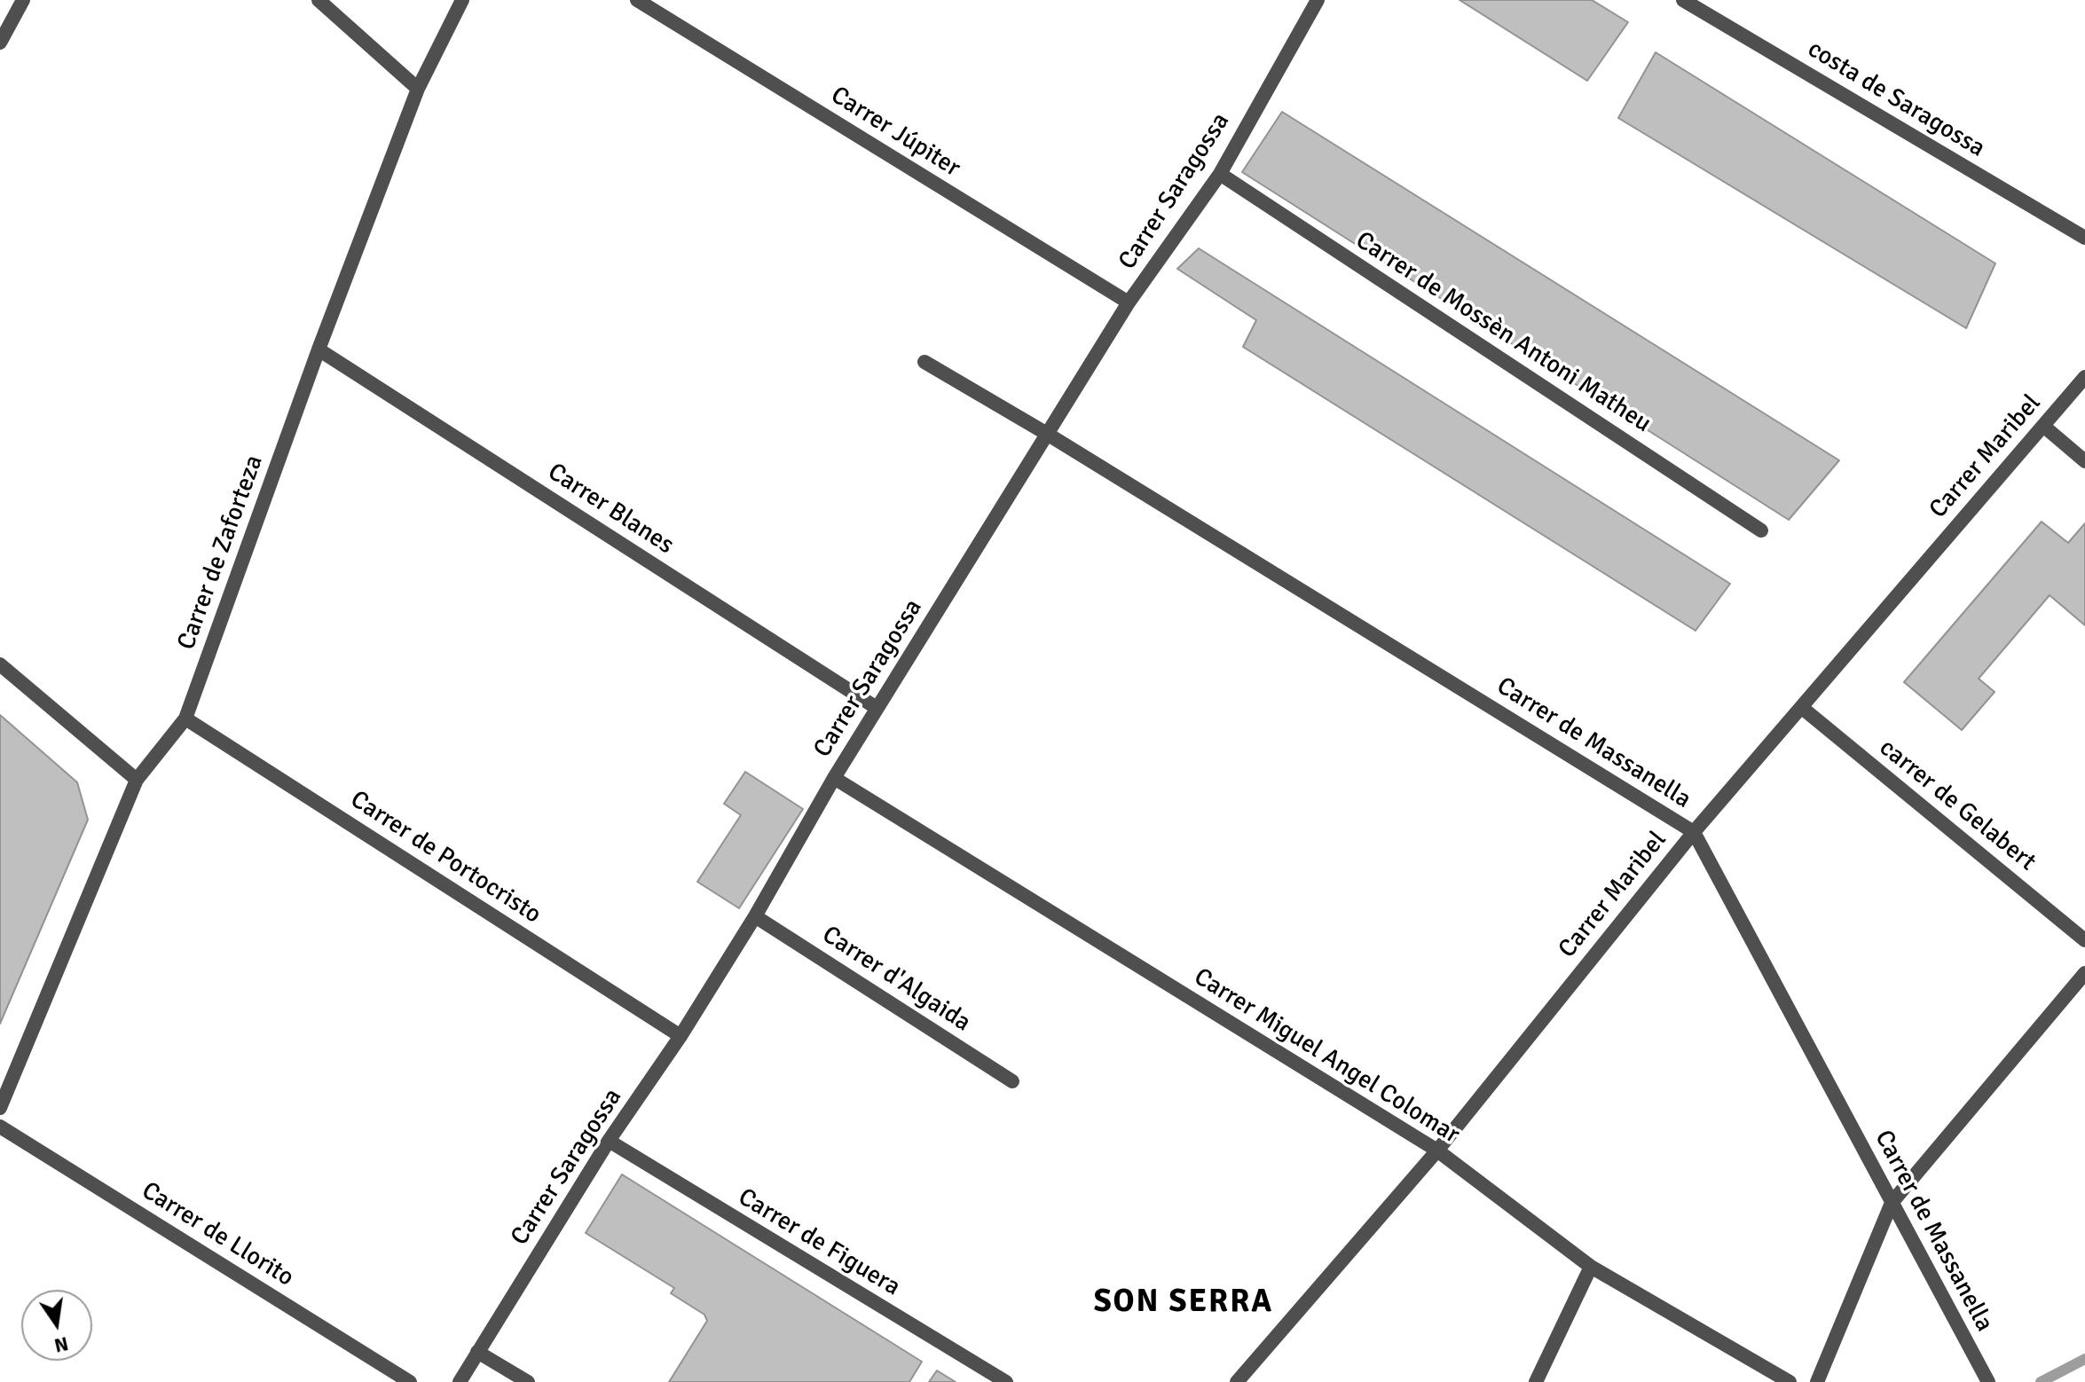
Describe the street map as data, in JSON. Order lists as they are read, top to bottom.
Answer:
{
  "streets": {
    "street": [
      "costa de Saragossa",
      "Carrer Júpiter",
      "Carrer Saragossa",
      "Carrer de Mossèn Antoni Matheu",
      "Carrer Maribel",
      "Carrer Blanes",
      "Carrer de Zaforteza",
      "Carrer de Massanella",
      "carrer de Gelabert",
      "Carrer de Portocristo",
      "Carrer d'Algaida",
      "Carrer Miguel Angel Colomar",
      "Carrer de Llorito",
      "Carrer de Figuera"
    ]
  },
  "crossings": [
    ["Carrer Júpiter", "Carrer Saragossa"],
    ["Carrer Saragossa", "Carrer de Mossèn Antoni Matheu"],
    ["Carrer Saragossa", "Carrer Blanes"],
    ["Carrer Saragossa", "Carrer de Massanella"],
    ["Carrer Saragossa", "Carrer de Portocristo"],
    ["Carrer Saragossa", "Carrer d'Algaida"],
    ["Carrer Saragossa", "Carrer Miguel Angel Colomar"],
    ["Carrer Saragossa", "Carrer de Figuera"],
    ["Carrer Maribel", "Carrer de Massanella"],
    ["Carrer Maribel", "carrer de Gelabert"],
    ["Carrer Maribel", "Carrer Miguel Angel Colomar"],
    ["Carrer Blanes", "Carrer de Zaforteza"],
    ["Carrer de Zaforteza", "Carrer de Portocristo"]
  ],
  "districts": ["SON SERRA"],
  "north": "bottom"
}
